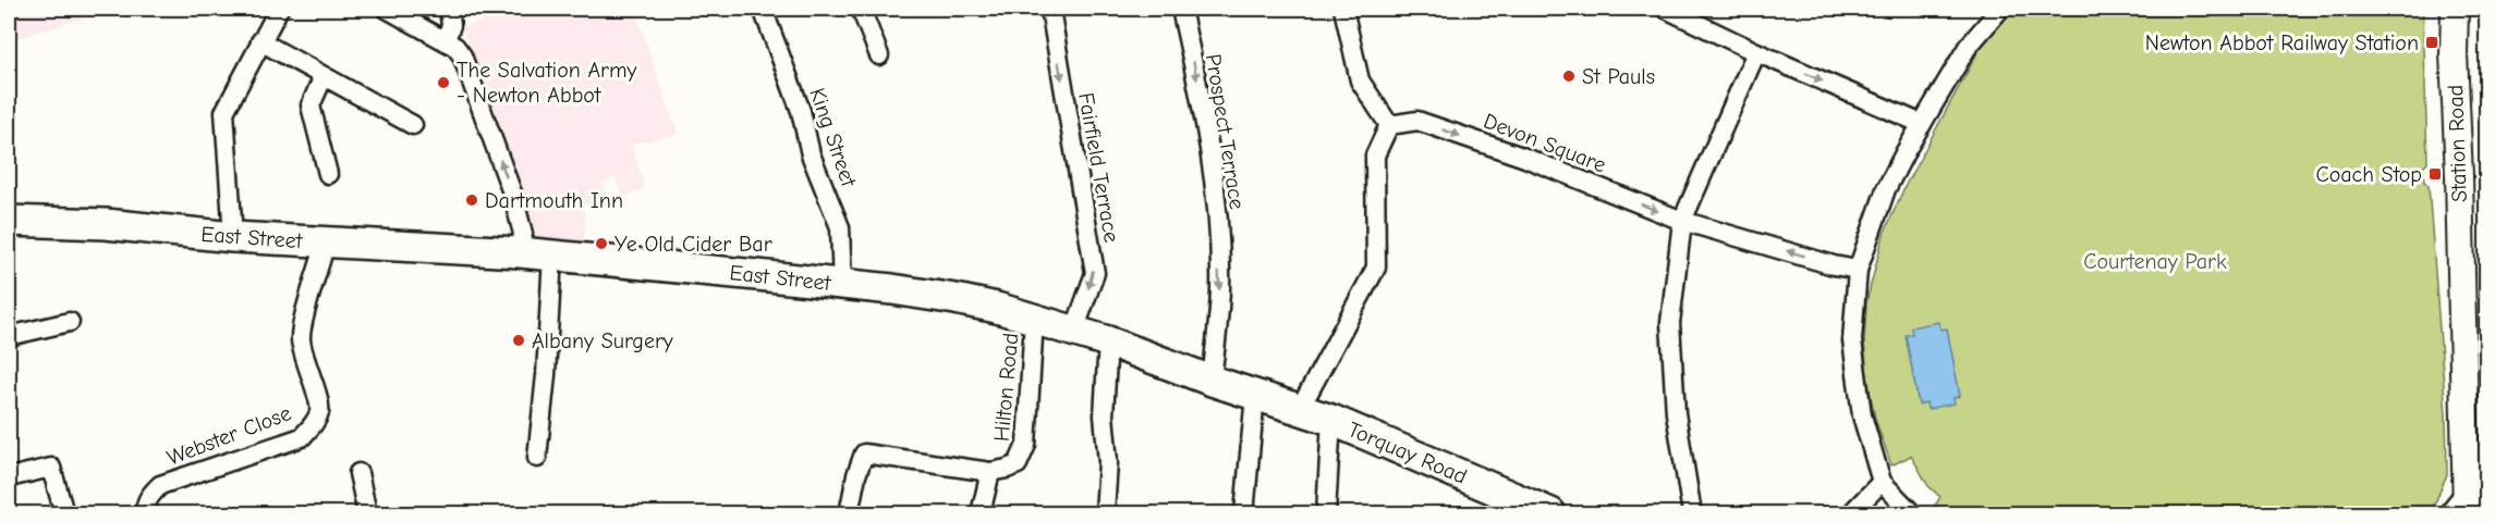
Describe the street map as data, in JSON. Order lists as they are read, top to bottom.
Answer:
{
  "streets": {
    "main road": ["Station Road", "East Street", "Torquay Road"],
    "street": [
      "Prospect Terrace",
      "King Street",
      "Devon Square",
      "Fairfield Terrace",
      "Hilton Road",
      "Webster Close"
    ]
  },
  "crossings": [
    ["Prospect Terrace", "East Street"],
    ["King Street", "East Street"],
    ["Fairfield Terrace", "East Street"],
    ["East Street", "Hilton Road"],
    ["East Street", "Webster Close"],
    ["East Street", "Torquay Road"]
  ],
  "one_way": ["Fairfield Terrace"],
  "parks": ["Courtenay Park"],
  "places": {
    "transit": ["Newton Abbot Railway Station", "Coach Stop"],
    "other": [
      "St Pauls",
      "The Salvation Army - Newton Abbot",
      "Dartmouth Inn",
      "Ye Old Cider Bar",
      "Albany Surgery"
    ]
  }
}
